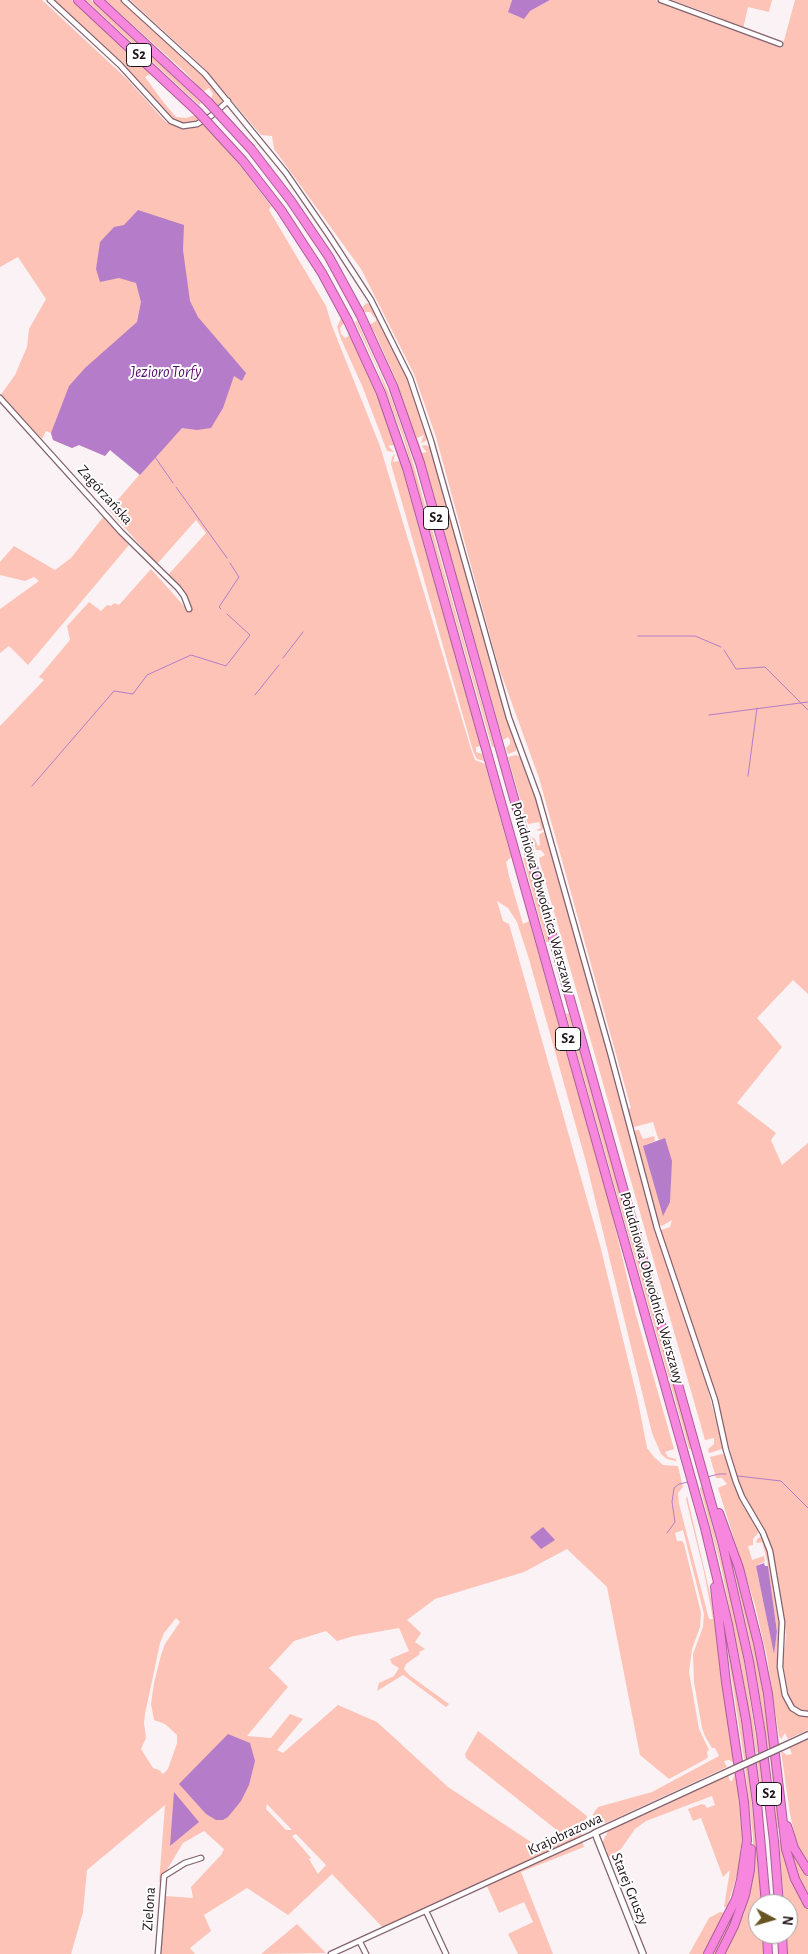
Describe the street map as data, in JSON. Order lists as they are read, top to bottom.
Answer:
{
  "streets": {
    "highway": ["S2", "Południowa Obwodnica Warszawy"],
    "street": [
      "Zagórzańska",
      "Krajobrazowa",
      "Starej Gruszy",
      "Zielona"
    ]
  },
  "crossings": [
    ["Krajobrazowa", "Starej Gruszy"]
  ],
  "water": ["Jezioro Torfy"],
  "north": "right"
}
